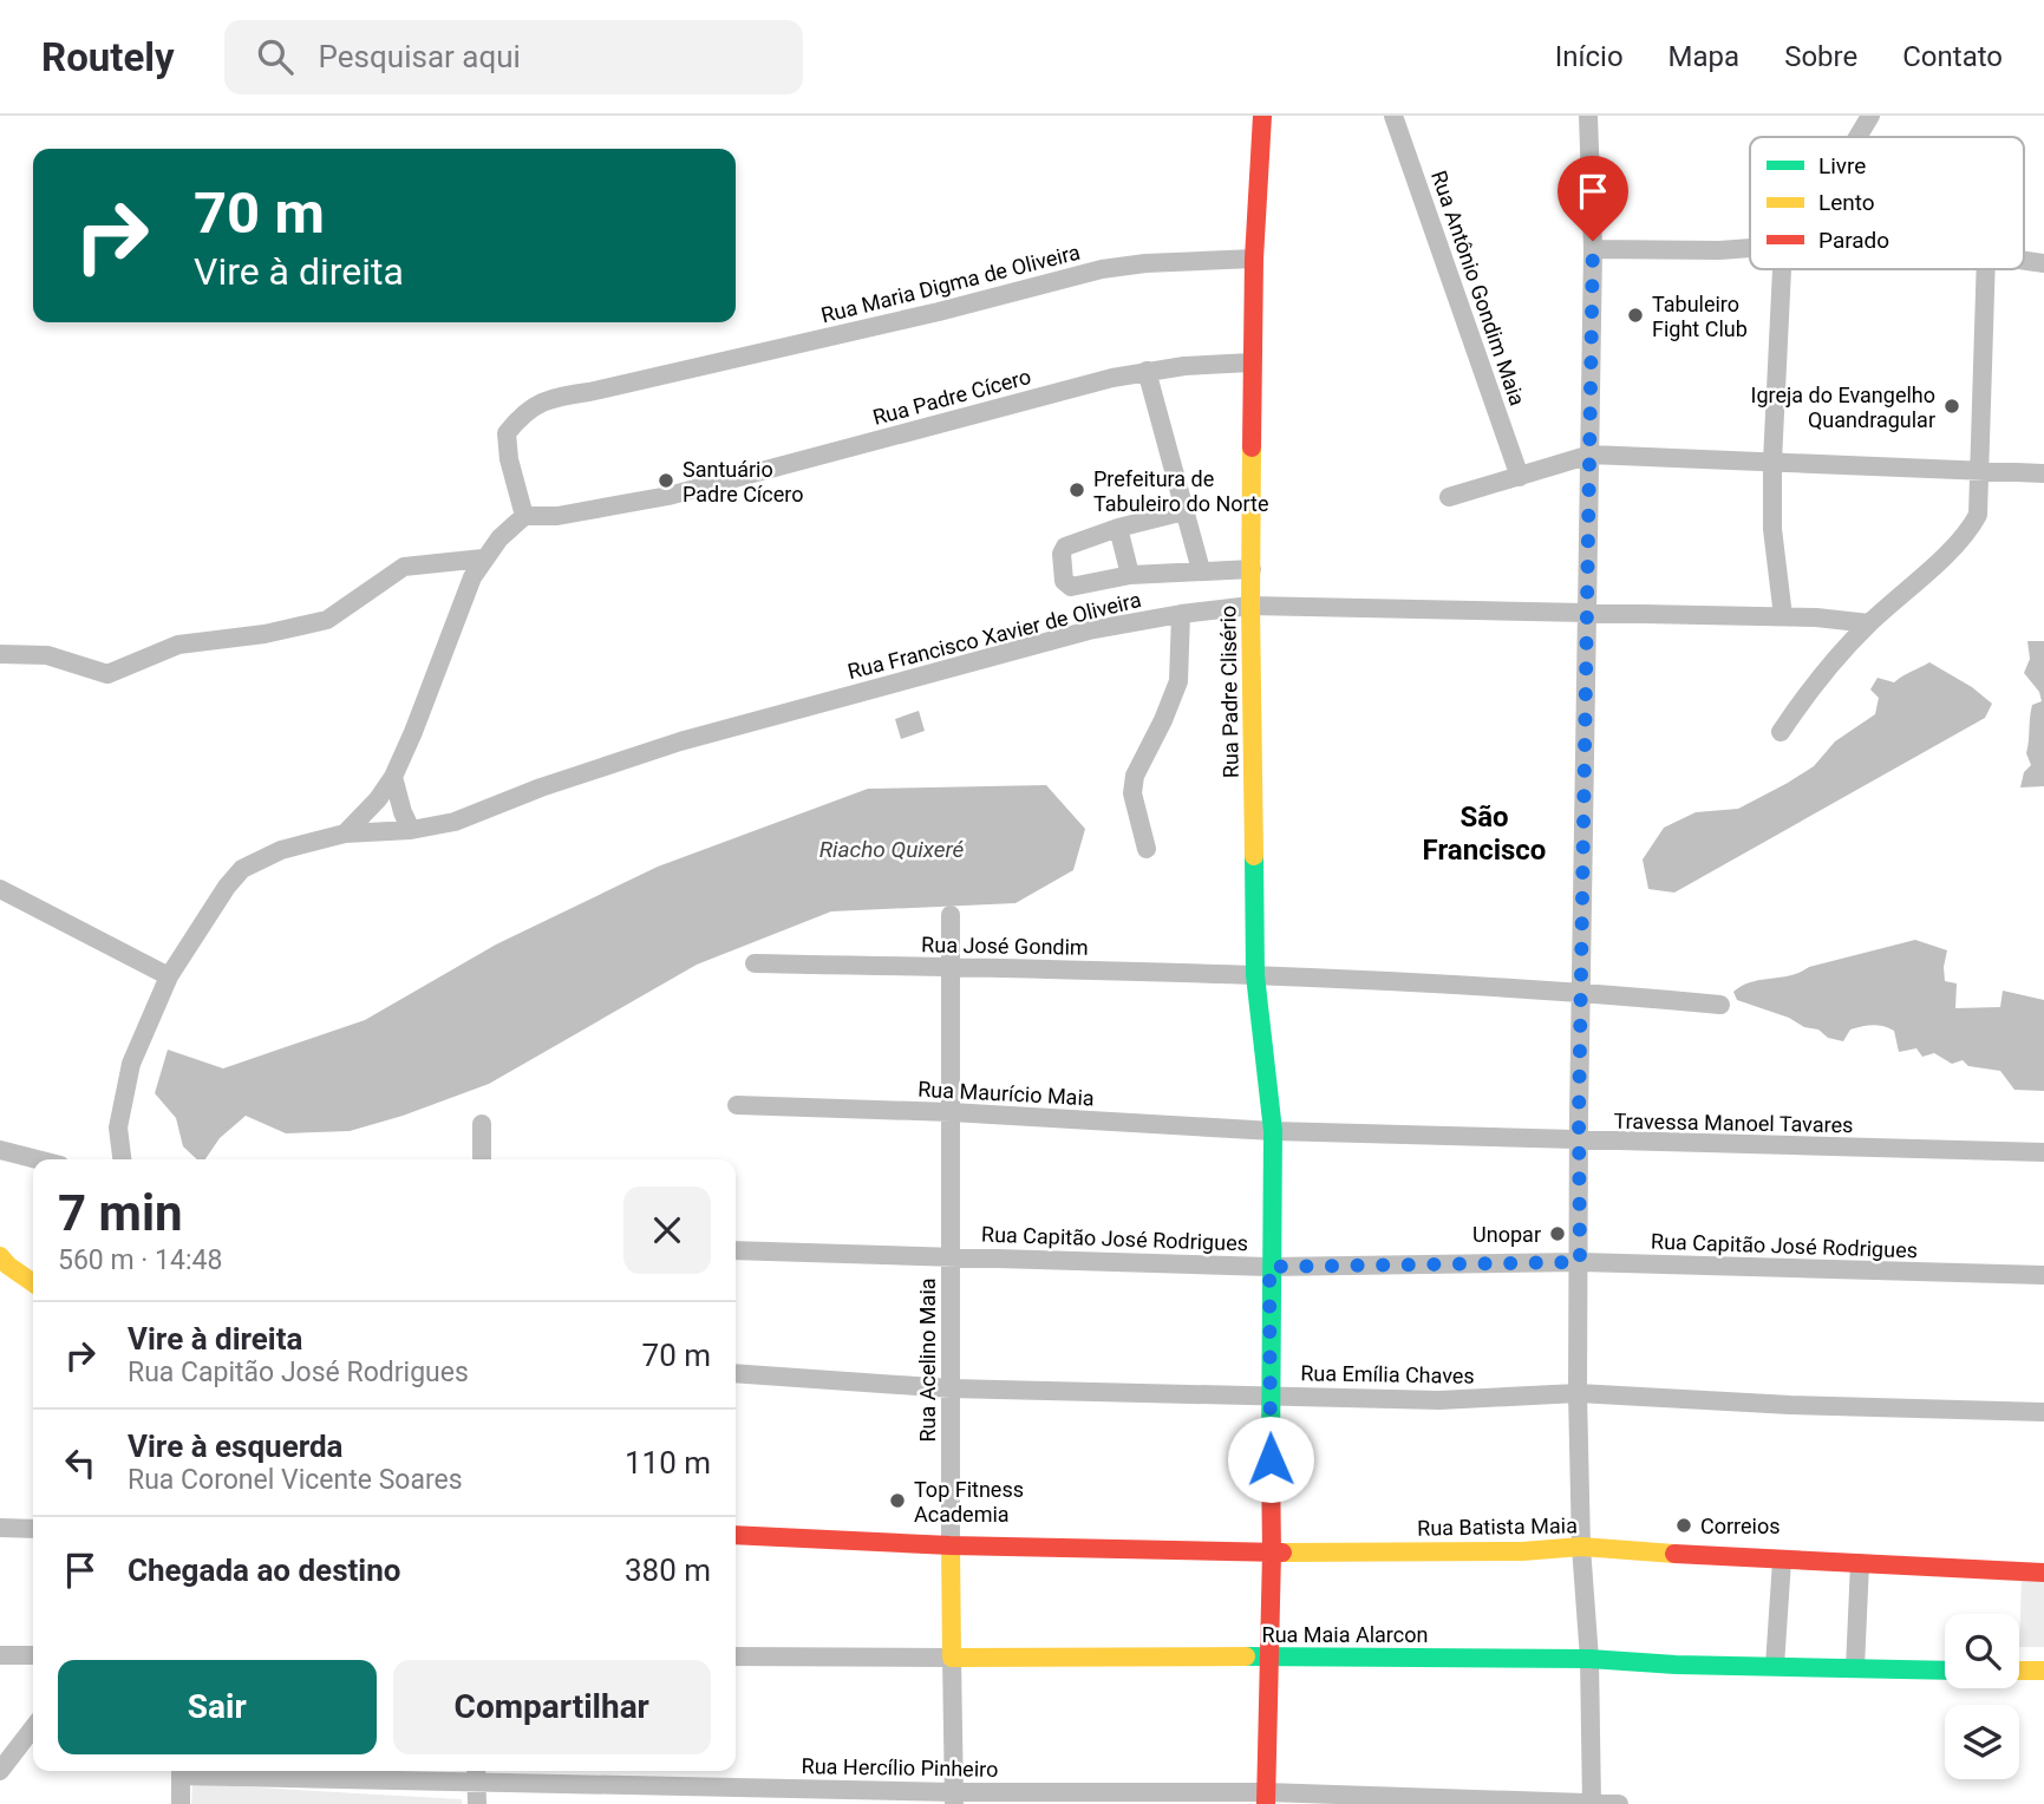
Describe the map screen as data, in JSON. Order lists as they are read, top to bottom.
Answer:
{
  "streets": {
    "main road": [
      "Rua Padre Clisério",
      "Rua Acelino Maia",
      "Rua Batista Maia",
      "Rua Maia Alarcon"
    ],
    "street": [
      "Rua Maria Digma de Oliveira",
      "Rua Antônio Gondim Maia",
      "Rua Padre Cícero",
      "Rua Francisco Xavier de Oliveira",
      "Rua José Gondim",
      "Rua Maurício Maia",
      "Travessa Manoel Tavares",
      "Rua Capitão José Rodrigues",
      "Rua Emília Chaves",
      "Rua Hercílio Pinheiro"
    ]
  },
  "crossings": [
    ["Rua Maria Digma de Oliveira", "Rua Padre Cícero"],
    ["Rua Maria Digma de Oliveira", "Rua Padre Clisério"],
    ["Rua Padre Cícero", "Rua Padre Clisério"],
    ["Rua Francisco Xavier de Oliveira", "Rua Padre Clisério"],
    ["Rua Padre Clisério", "Rua José Gondim"],
    ["Rua Padre Clisério", "Rua Maurício Maia"],
    ["Rua Padre Clisério", "Travessa Manoel Tavares"],
    ["Rua Padre Clisério", "Rua Capitão José Rodrigues"],
    ["Rua Padre Clisério", "Rua Emília Chaves"],
    ["Rua Padre Clisério", "Rua Batista Maia"],
    ["Rua Padre Clisério", "Rua Maia Alarcon"],
    ["Rua Padre Clisério", "Rua Hercílio Pinheiro"],
    ["Rua José Gondim", "Rua Acelino Maia"],
    ["Rua Maurício Maia", "Travessa Manoel Tavares"],
    ["Rua Maurício Maia", "Rua Acelino Maia"],
    ["Rua Capitão José Rodrigues", "Rua Acelino Maia"],
    ["Rua Acelino Maia", "Rua Emília Chaves"],
    ["Rua Acelino Maia", "Rua Batista Maia"],
    ["Rua Acelino Maia", "Rua Maia Alarcon"],
    ["Rua Acelino Maia", "Rua Hercílio Pinheiro"]
  ],
  "districts": ["São Francisco"],
  "water": ["Riacho Quixeré"],
  "places": [
    "Tabuleiro Fight Club",
    "Igreja do Evangelho Quandragular",
    "Santuário Padre Cícero",
    "Prefeitura de Tabuleiro do Norte",
    "Unopar",
    "Top Fitness Academia",
    "Correios"
  ],
  "legend": ["Livre", "Lento", "Parado"],
  "page": {
    "header": "Routely",
    "search": "Pesquisar aqui",
    "nav": [
      "Início",
      "Mapa",
      "Sobre",
      "Contato"
    ],
    "turn": ["70 m", "Vire à direita"],
    "heading": ["7 min", "560 m · 14:48"],
    "list": [
      {
        "name": "Vire à direita",
        "note": "Rua Capitão José Rodrigues",
        "value": "70 m"
      },
      {
        "name": "Vire à esquerda",
        "note": "Rua Coronel Vicente Soares",
        "value": "110 m"
      },
      {
        "name": "Chegada ao destino",
        "value": "380 m"
      }
    ],
    "buttons": ["Sair", "Compartilhar"]
  }
}
